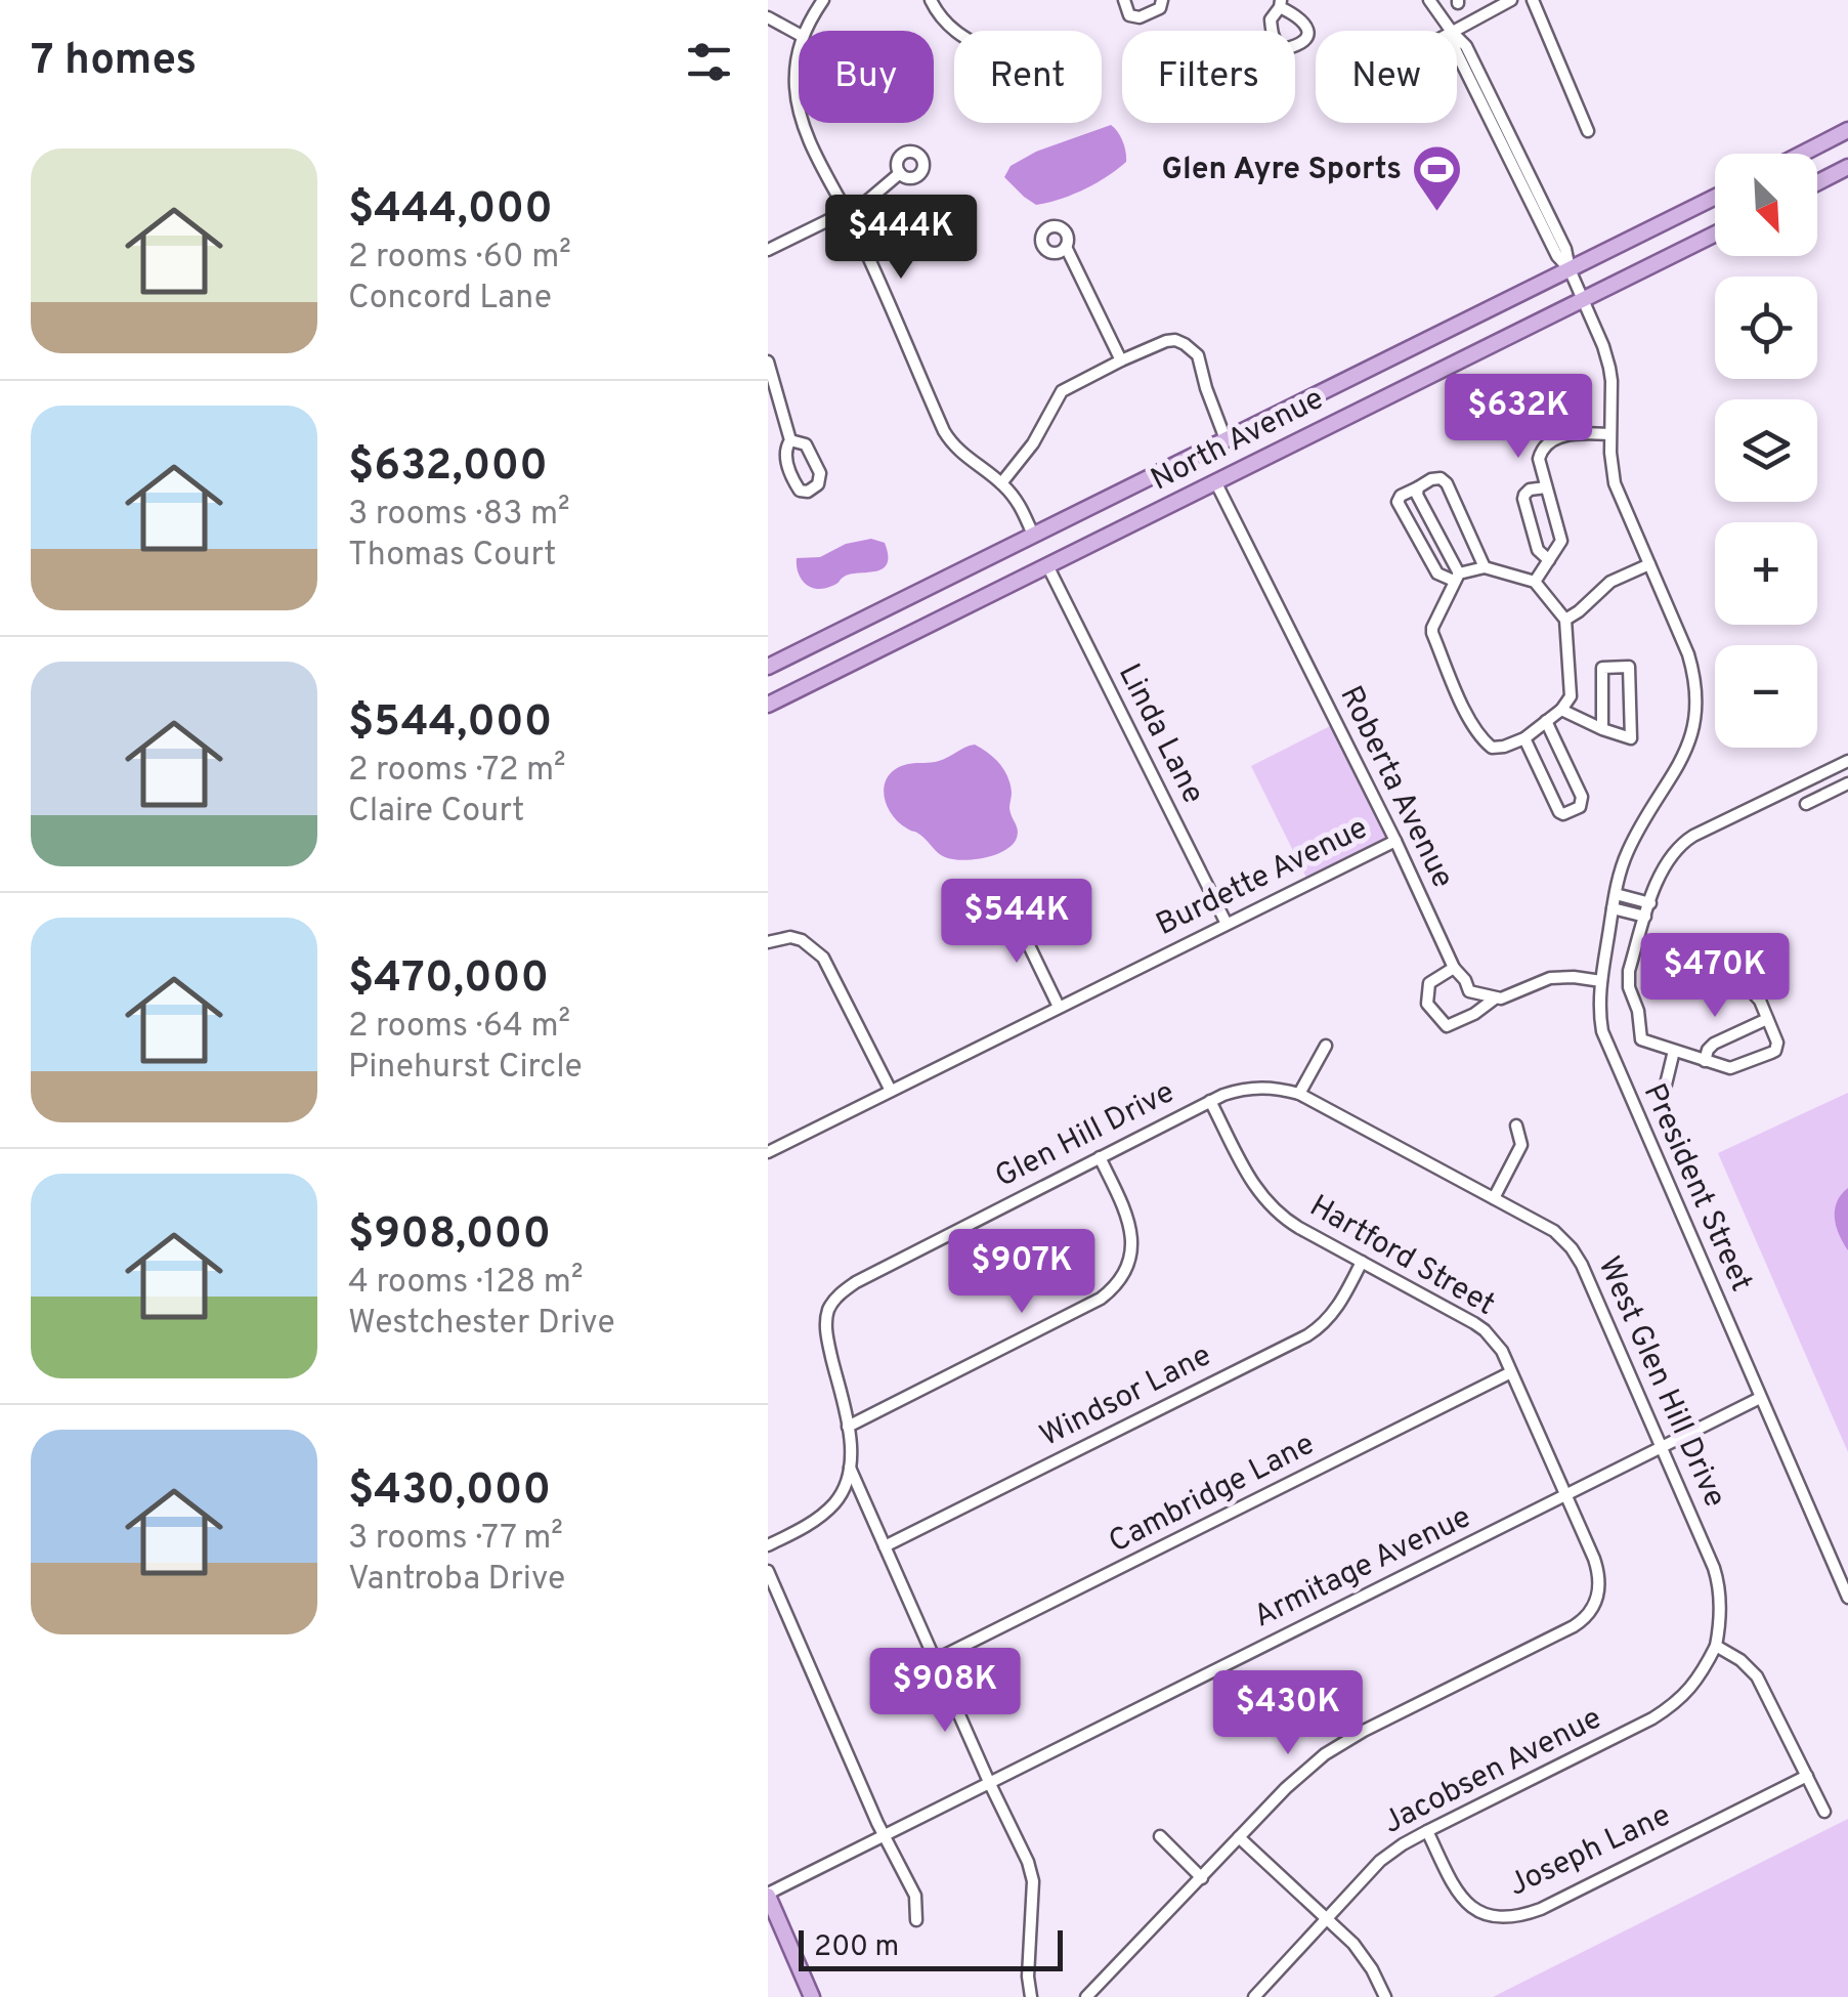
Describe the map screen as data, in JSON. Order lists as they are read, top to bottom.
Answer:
{
  "streets": {
    "main road": ["North Avenue"],
    "street": [
      "Linda Lane",
      "Roberta Avenue",
      "Burdette Avenue",
      "Glen Hill Drive",
      "President Street",
      "Hartford Street",
      "West Glen Hill Drive",
      "Windsor Lane",
      "Cambridge Lane",
      "Armitage Avenue",
      "Jacobsen Avenue",
      "Joseph Lane"
    ]
  },
  "crossings": [
    ["North Avenue", "Linda Lane"],
    ["North Avenue", "Roberta Avenue"],
    ["North Avenue", "President Street"],
    ["Linda Lane", "Burdette Avenue"],
    ["Roberta Avenue", "Burdette Avenue"],
    ["Glen Hill Drive", "Hartford Street"],
    ["Glen Hill Drive", "West Glen Hill Drive"],
    ["President Street", "Armitage Avenue"],
    ["Hartford Street", "Windsor Lane"],
    ["Hartford Street", "Cambridge Lane"],
    ["Hartford Street", "Armitage Avenue"],
    ["West Glen Hill Drive", "Armitage Avenue"],
    ["West Glen Hill Drive", "Jacobsen Avenue"],
    ["Jacobsen Avenue", "Joseph Lane"]
  ],
  "places": {
    "sports": ["Glen Ayre Sports"]
  },
  "scale_bar": "200 m",
  "north": "bottom right",
  "page": {
    "heading": "7 homes",
    "chip": [
      "Buy",
      "Rent",
      "Filters",
      "New"
    ],
    "list": [
      {
        "name": "$444,000",
        "note": "2 rooms · 60 m² · Concord Lane"
      },
      {
        "name": "$632,000",
        "note": "3 rooms · 83 m² · Thomas Court"
      },
      {
        "name": "$544,000",
        "note": "2 rooms · 72 m² · Claire Court"
      },
      {
        "name": "$470,000",
        "note": "2 rooms · 64 m² · Pinehurst Circle"
      },
      {
        "name": "$908,000",
        "note": "4 rooms · 128 m² · Westchester Drive"
      },
      {
        "name": "$430,000",
        "note": "3 rooms · 77 m² · Vantroba Drive"
      }
    ],
    "map_buttons": ["+", "−"],
    "price": [
      "$444K",
      "$632K",
      "$544K",
      "$470K",
      "$907K",
      "$908K",
      "$430K"
    ],
    "scale": "200 m"
  }
}
